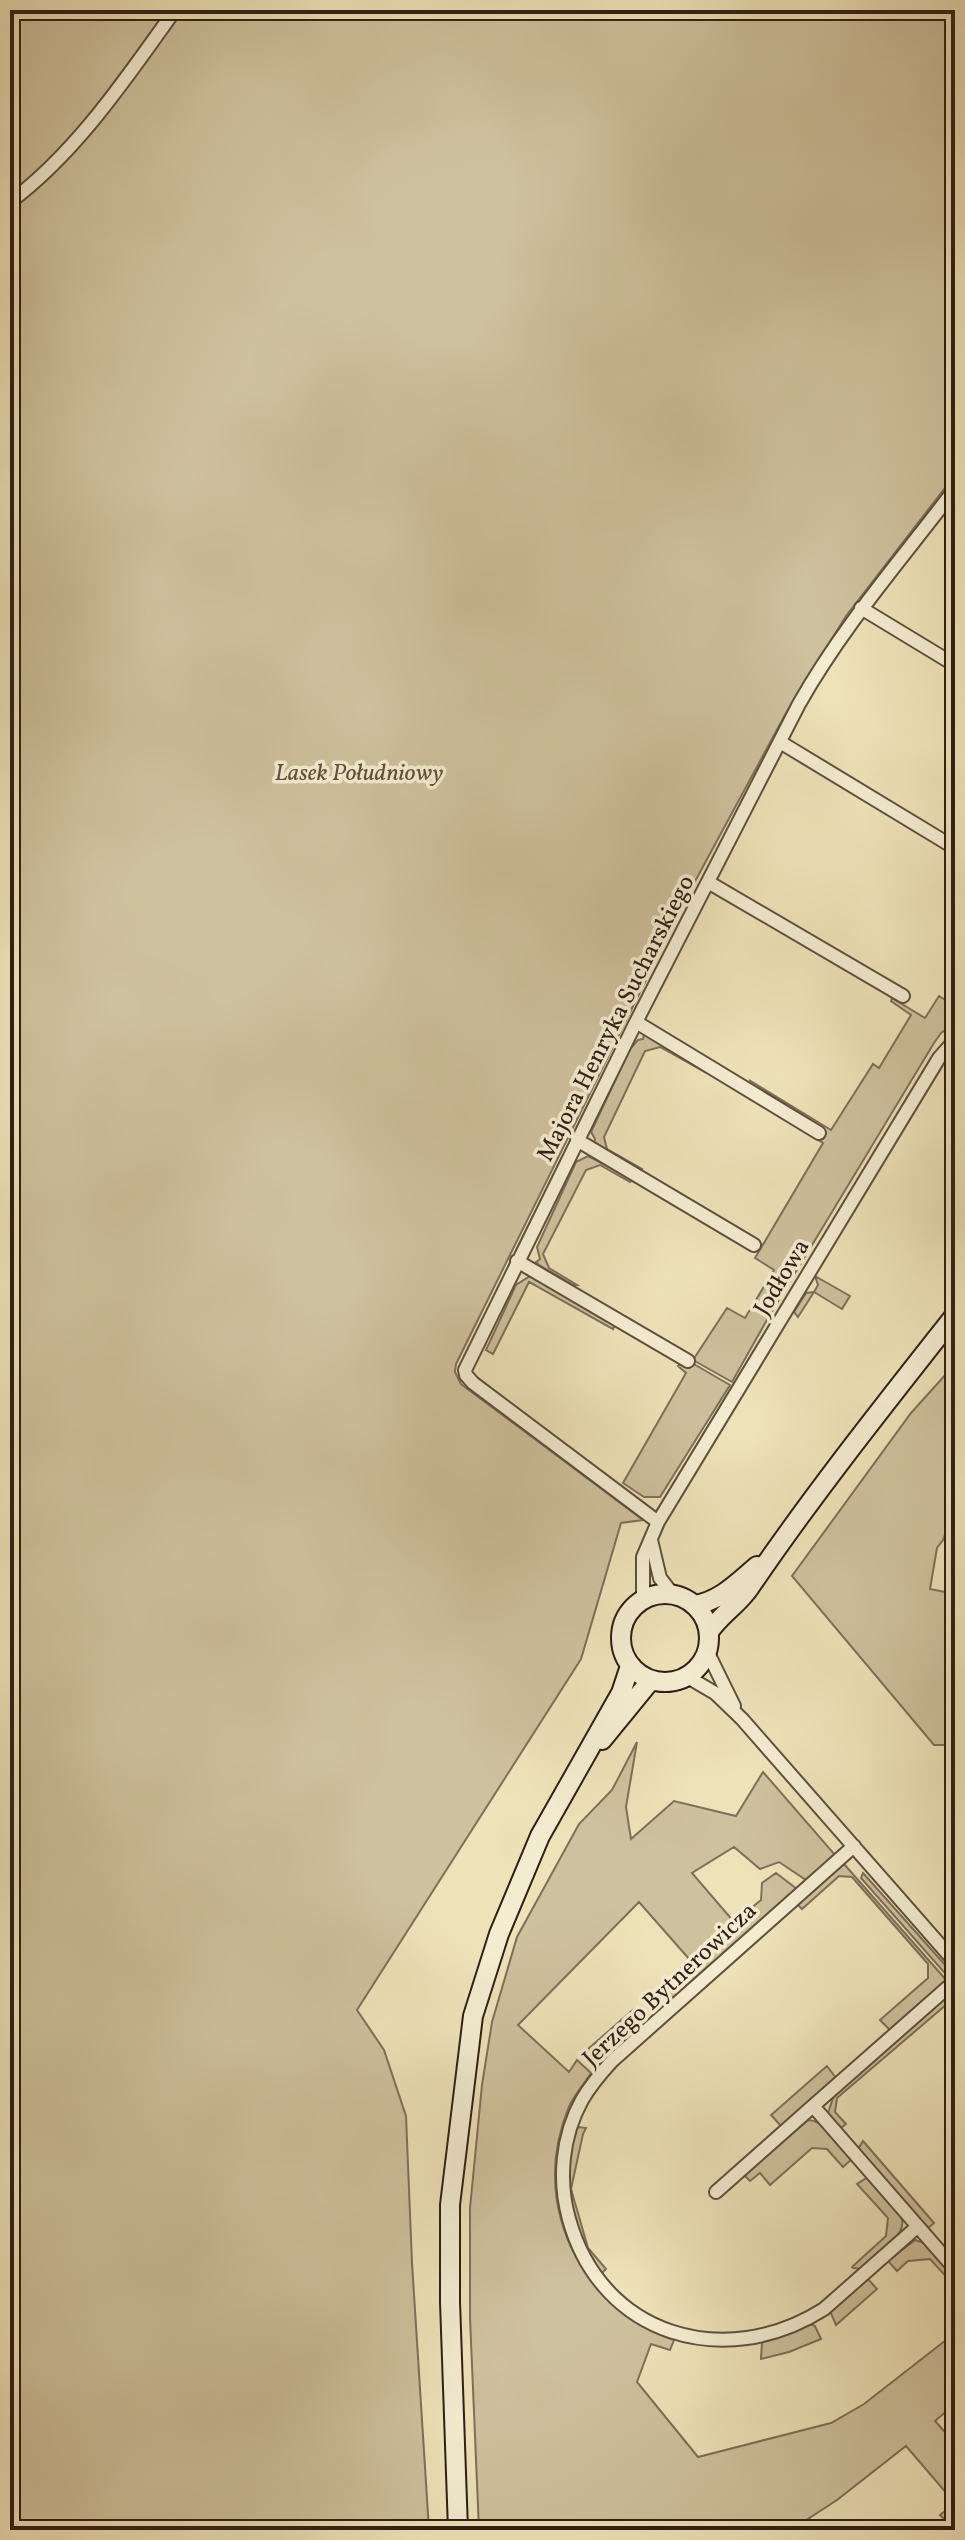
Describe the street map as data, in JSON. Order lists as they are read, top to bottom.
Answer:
{
  "streets": {
    "street": ["Majora Henryka Sucharskiego", "Jodłowa", "Jerzego Bytnerowicza"]
  },
  "crossings": [
    ["Majora Henryka Sucharskiego", "Jodłowa"]
  ],
  "parks": ["Lasek Południowy"]
}
